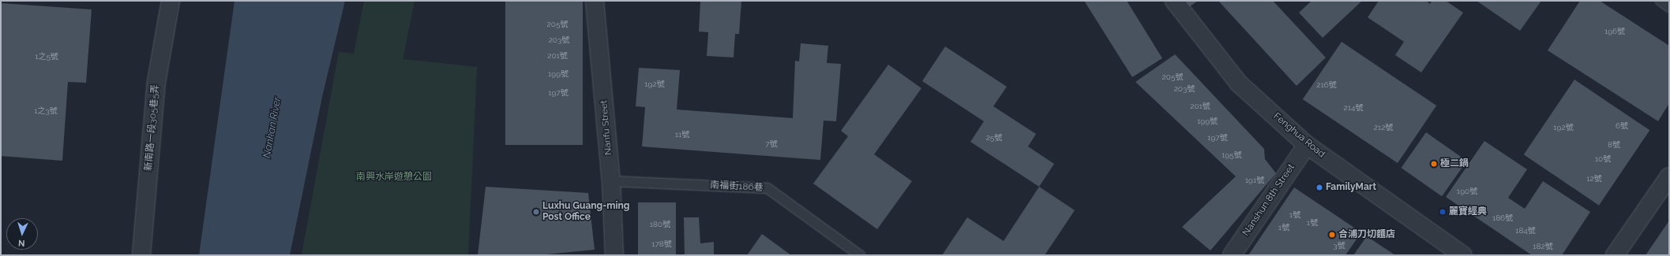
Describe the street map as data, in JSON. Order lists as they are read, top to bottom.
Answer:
{
  "streets": {
    "street": [
      "新南路一段305巷5弄",
      "Nanfu Street",
      "Fenghua Road",
      "Nanshun 8th Street"
    ],
    "lane": ["南福街186巷"]
  },
  "crossings": [
    ["Nanfu Street", "南福街186巷"],
    ["Fenghua Road", "Nanshun 8th Street"]
  ],
  "water": ["Nankan River"],
  "parks": ["南興水岸遊憩公園"],
  "places": [
    "極二鍋",
    "FamilyMart",
    "Luxhu Guang-ming Post Office",
    "麗寶經典",
    "合浦刀切麵店"
  ],
  "house_numbers": [
    "205號",
    "196號",
    "203號",
    "201號",
    "1之5號",
    "199號",
    "205號",
    "192號",
    "216號",
    "203號",
    "197號",
    "201號",
    "214號",
    "1之3號",
    "199號",
    "6號",
    "212號",
    "192號",
    "11號",
    "25號",
    "197號",
    "7號",
    "8號",
    "195號",
    "10號",
    "12號",
    "191號",
    "190號",
    "1號",
    "186號",
    "1號",
    "180號",
    "1號",
    "184號",
    "178號",
    "3號",
    "182號"
  ],
  "north": "bottom"
}
